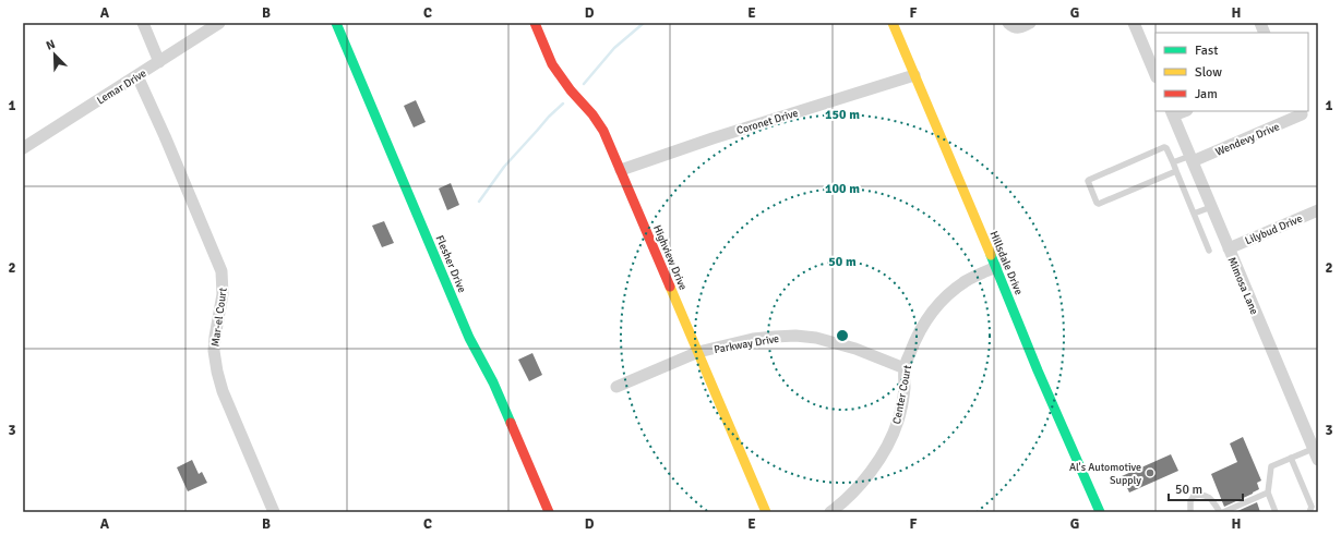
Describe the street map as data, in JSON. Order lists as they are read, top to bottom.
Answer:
{
  "streets": {
    "street": [
      "Lemar Drive",
      "Coronet Drive",
      "Wendevy Drive",
      "Lilybud Drive",
      "Highview Drive",
      "Hillsdale Drive",
      "Flesher Drive",
      "Mimosa Lane",
      "Mar-el Court",
      "Parkway Drive",
      "Center Court"
    ]
  },
  "crossings": [
    ["Lemar Drive", "Mar-el Court"],
    ["Coronet Drive", "Highview Drive"],
    ["Coronet Drive", "Hillsdale Drive"],
    ["Wendevy Drive", "Mimosa Lane"],
    ["Lilybud Drive", "Mimosa Lane"],
    ["Highview Drive", "Parkway Drive"],
    ["Hillsdale Drive", "Center Court"],
    ["Parkway Drive", "Center Court"]
  ],
  "places": ["Al's Automotive Supply"],
  "legend": ["Fast", "Slow", "Jam"],
  "scale_bar": "50 m",
  "north": "top left",
  "grid": {
    "columns": [
      "A",
      "B",
      "C",
      "D",
      "E",
      "F",
      "G",
      "H"
    ],
    "rows": ["1", "2", "3"]
  },
  "rings": ["150 m", "100 m", "50 m"]
}
